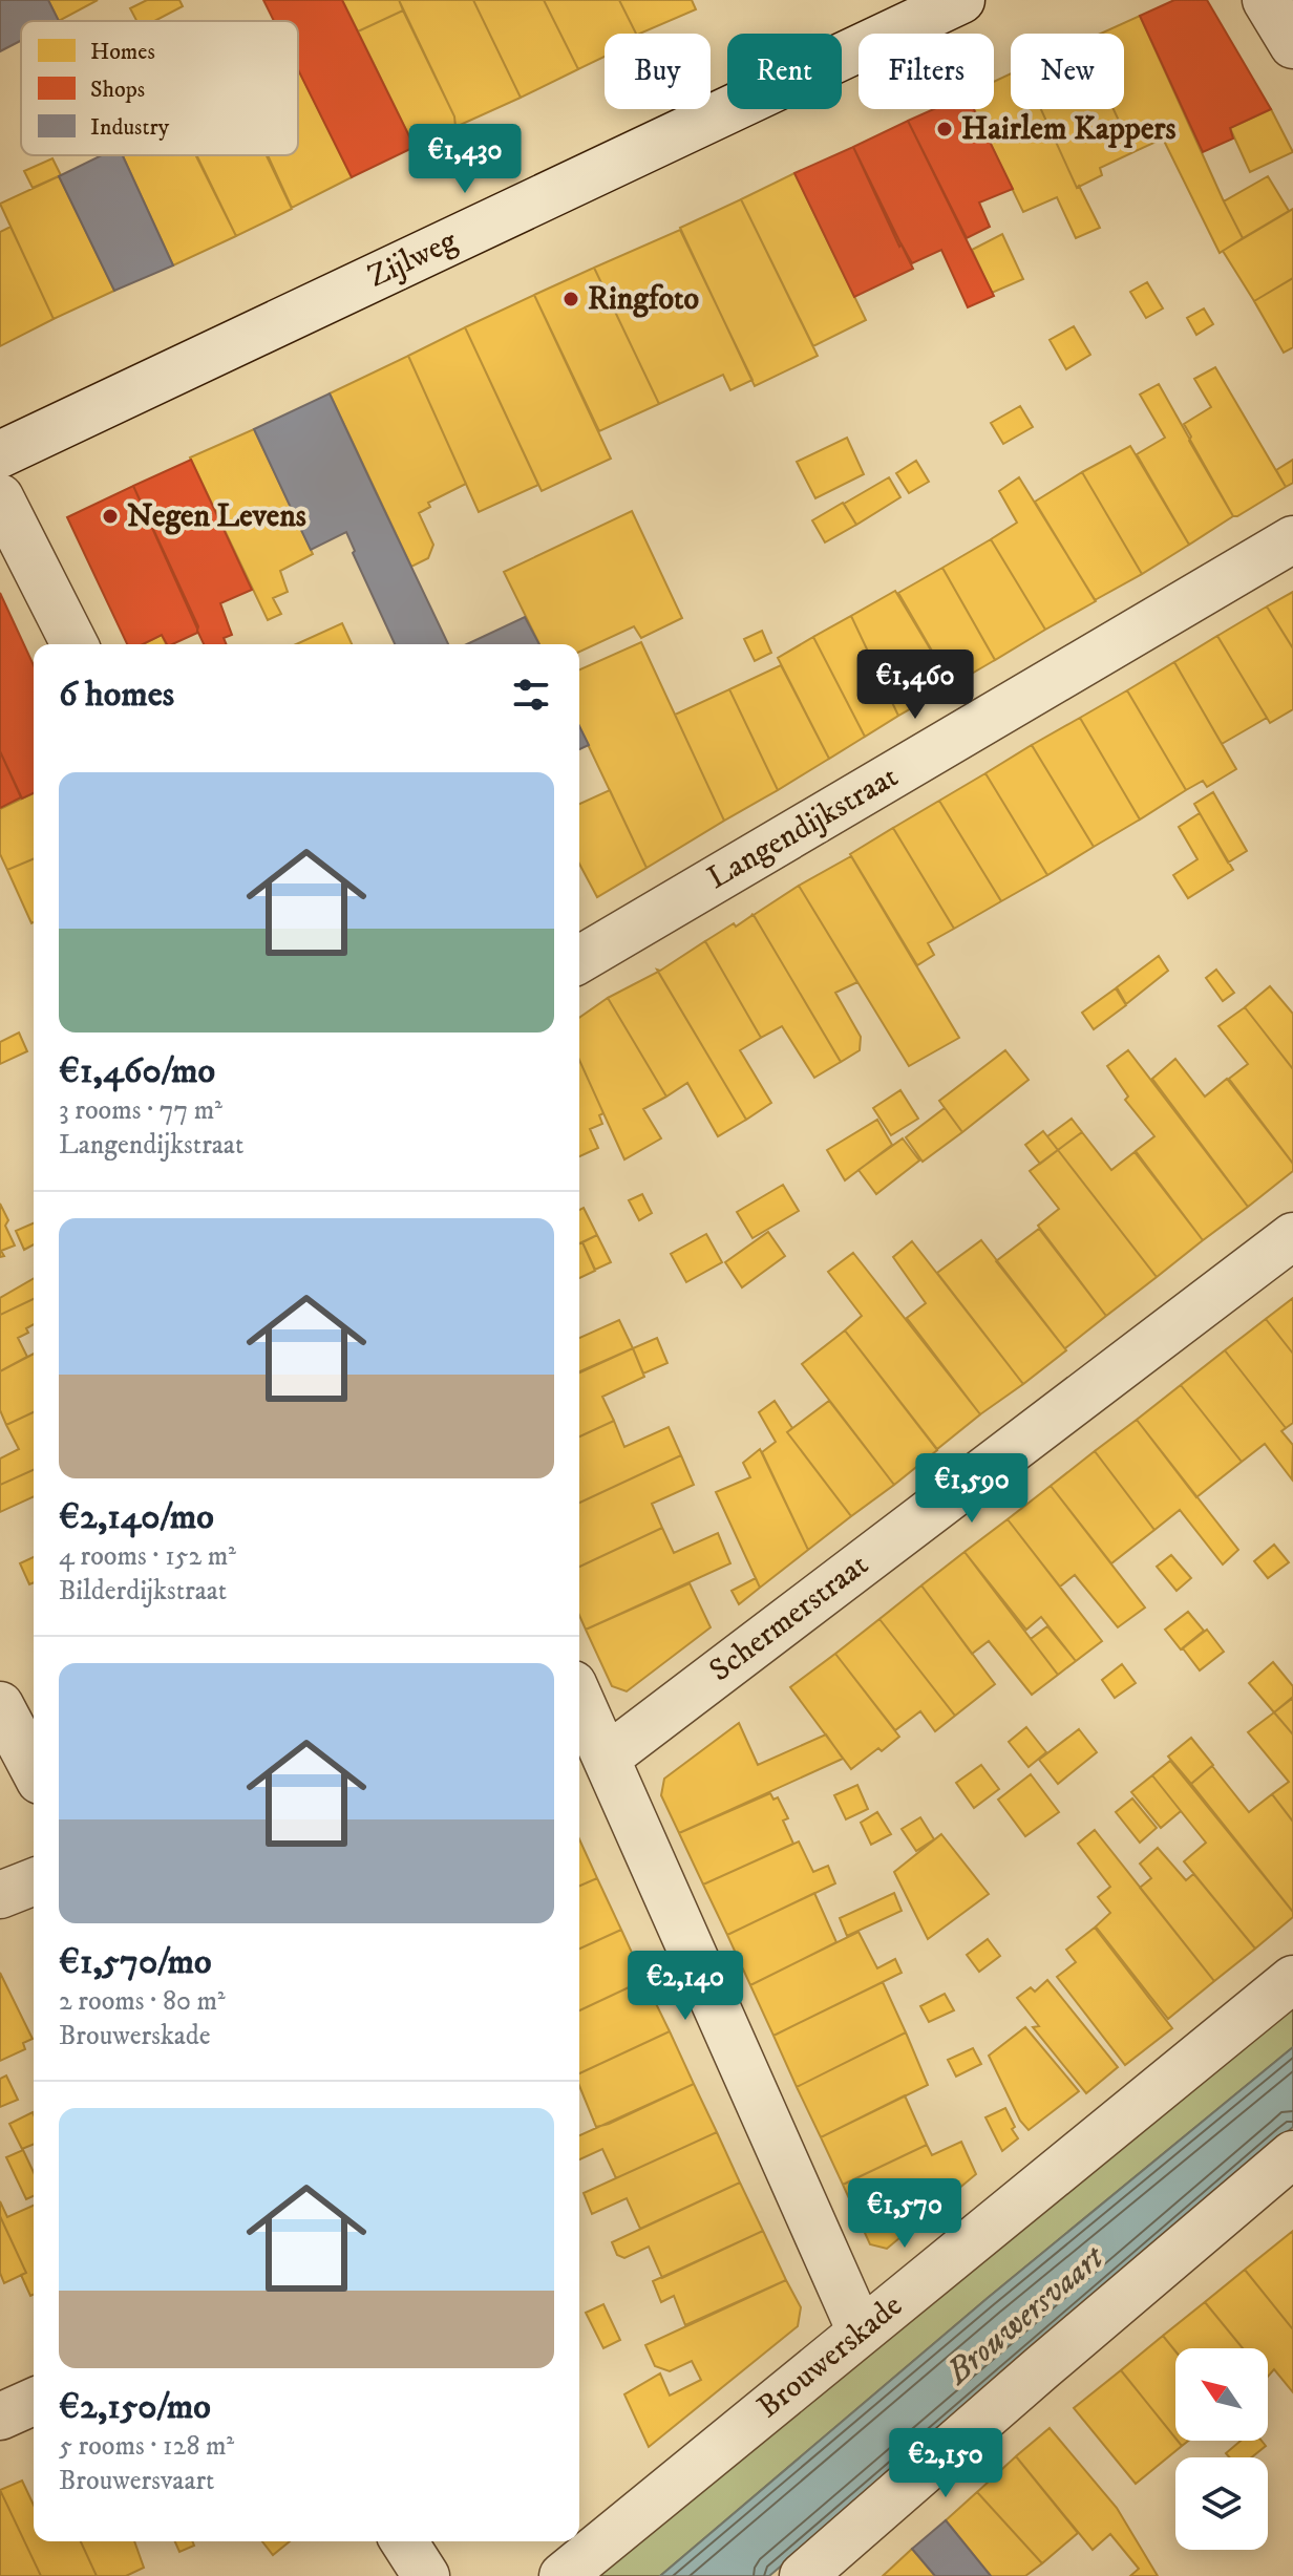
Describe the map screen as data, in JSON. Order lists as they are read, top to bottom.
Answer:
{
  "streets": {
    "street": [
      "Zijlweg",
      "Langendijkstraat",
      "Schermerstraat",
      "Brouwerskade"
    ]
  },
  "water": ["Brouwersvaart"],
  "places": ["Hairlem Kappers", "Ringfoto", "Negen Levens"],
  "legend": ["Homes", "Shops", "Industry"],
  "north": "top left",
  "page": {
    "chip": [
      "Buy",
      "Rent",
      "Filters",
      "New"
    ],
    "price": [
      "€1,430",
      "€1,460",
      "€1,590",
      "€2,140",
      "€1,570",
      "€2,150"
    ],
    "heading": "6 homes",
    "list": [
      {
        "name": "€1,460/mo",
        "note": "3 rooms · 77 m² · Langendijkstraat"
      },
      {
        "name": "€2,140/mo",
        "note": "4 rooms · 152 m² · Bilderdijkstraat"
      },
      {
        "name": "€1,570/mo",
        "note": "2 rooms · 80 m² · Brouwerskade"
      },
      {
        "name": "€2,150/mo",
        "note": "5 rooms · 128 m² · Brouwersvaart"
      }
    ]
  }
}
